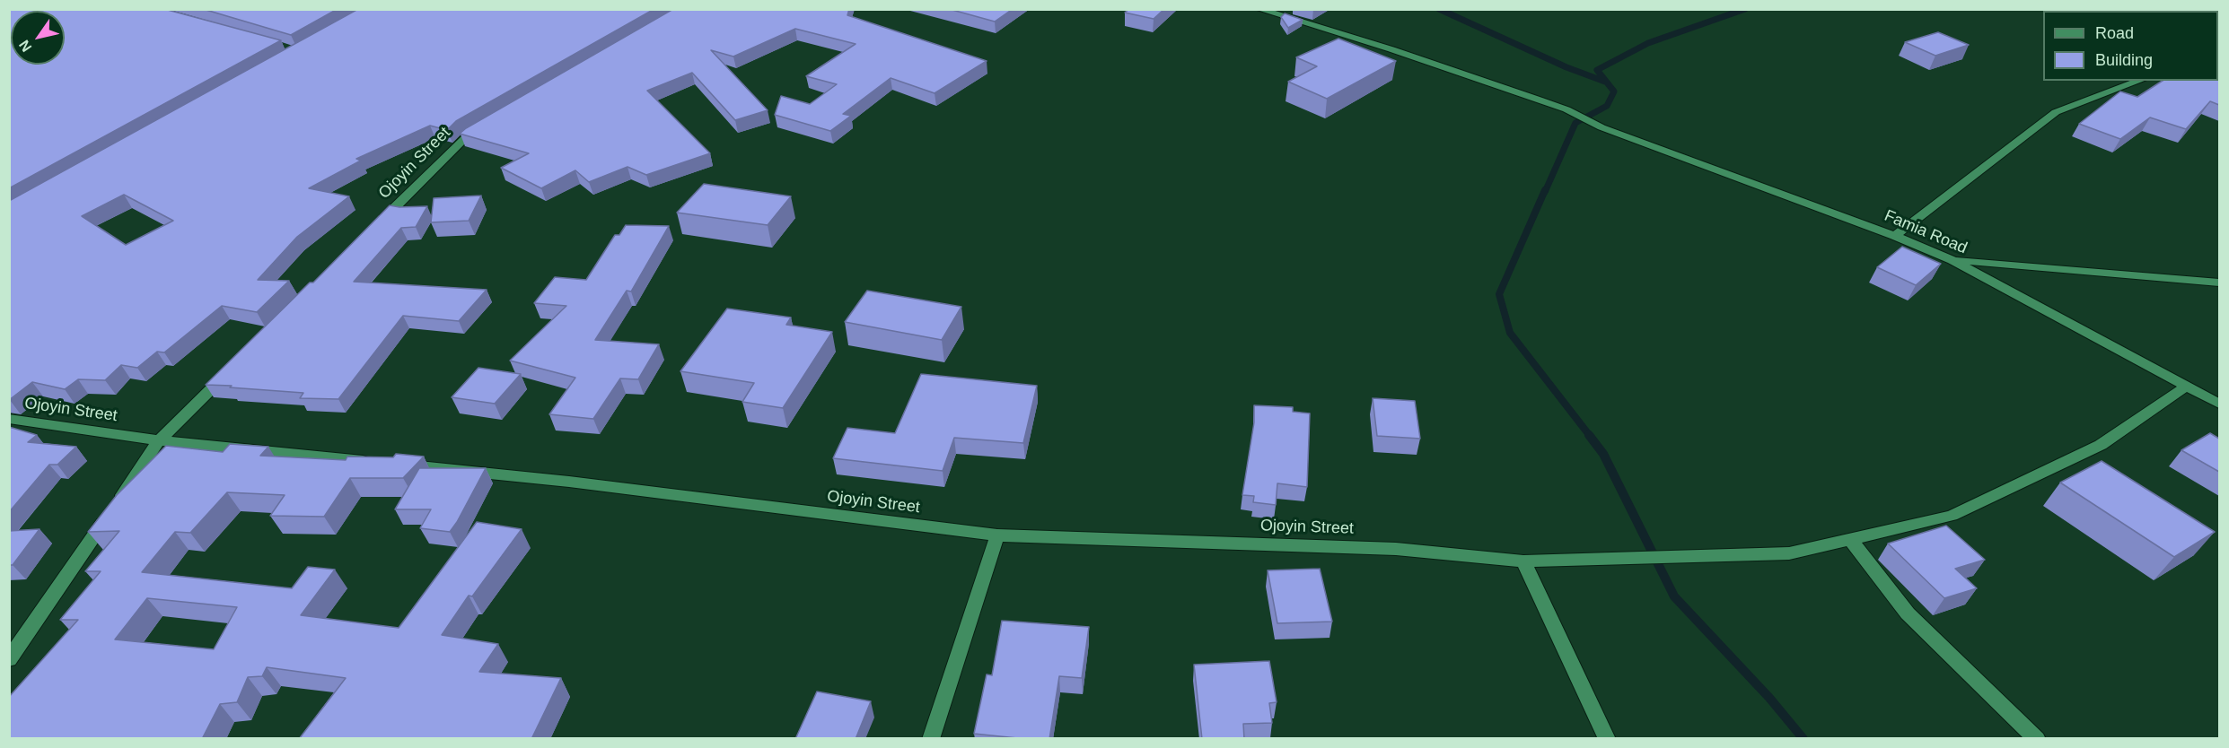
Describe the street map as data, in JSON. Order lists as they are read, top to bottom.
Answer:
{
  "streets": {
    "street": ["Ojoyin Street", "Famia Road"]
  },
  "crossings": [
    ["Ojoyin Street", "Famia Road"]
  ],
  "legend": ["Road", "Building"],
  "north": "bottom left"
}
